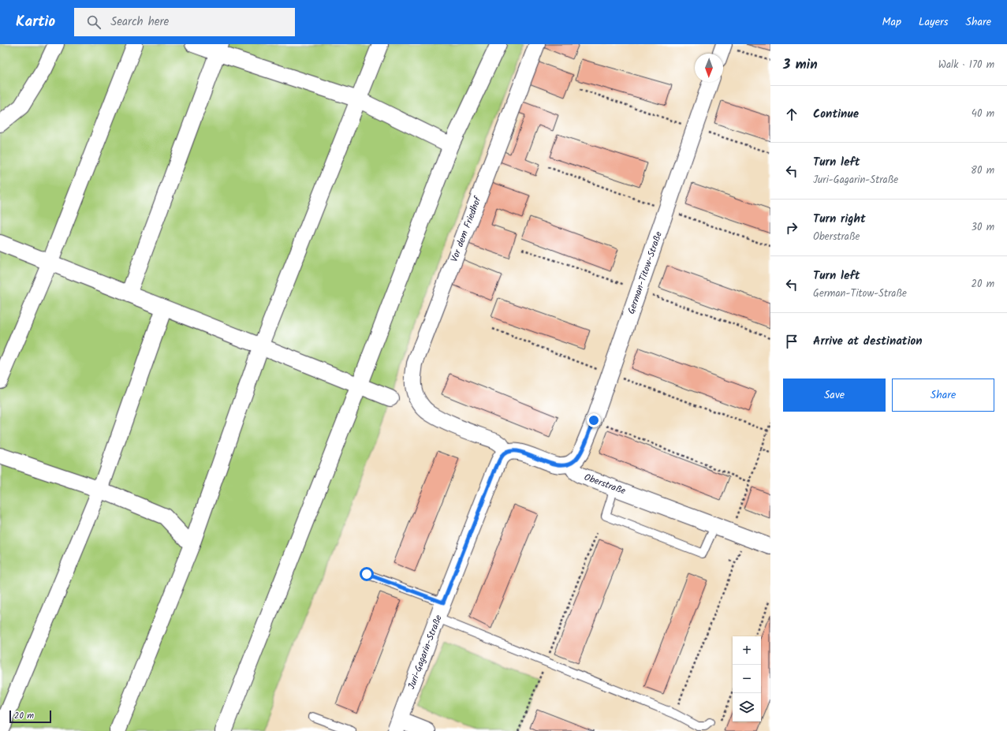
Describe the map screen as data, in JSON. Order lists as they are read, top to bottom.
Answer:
{
  "streets": {
    "street": [
      "Vor dem Friedhof",
      "German-Titow-Straße",
      "Oberstraße",
      "Juri-Gagarin-Straße"
    ]
  },
  "crossings": [
    ["Vor dem Friedhof", "Juri-Gagarin-Straße"],
    ["German-Titow-Straße", "Oberstraße"]
  ],
  "scale_bar": "20 m",
  "north": "bottom",
  "page": {
    "header": "Kartio",
    "search": "Search here",
    "nav": ["Map", "Layers", "Share"],
    "heading": ["3 min", "Walk · 170 m"],
    "list": [
      ["Continue", "40 m"],
      ["Turn left", "Juri-Gagarin-Straße", "80 m"],
      ["Turn right", "Oberstraße", "30 m"],
      ["Turn left", "German-Titow-Straße", "20 m"],
      "Arrive at destination"
    ],
    "buttons": ["Save", "Share"],
    "map_buttons": ["+", "−"],
    "scale": "20 m"
  }
}
